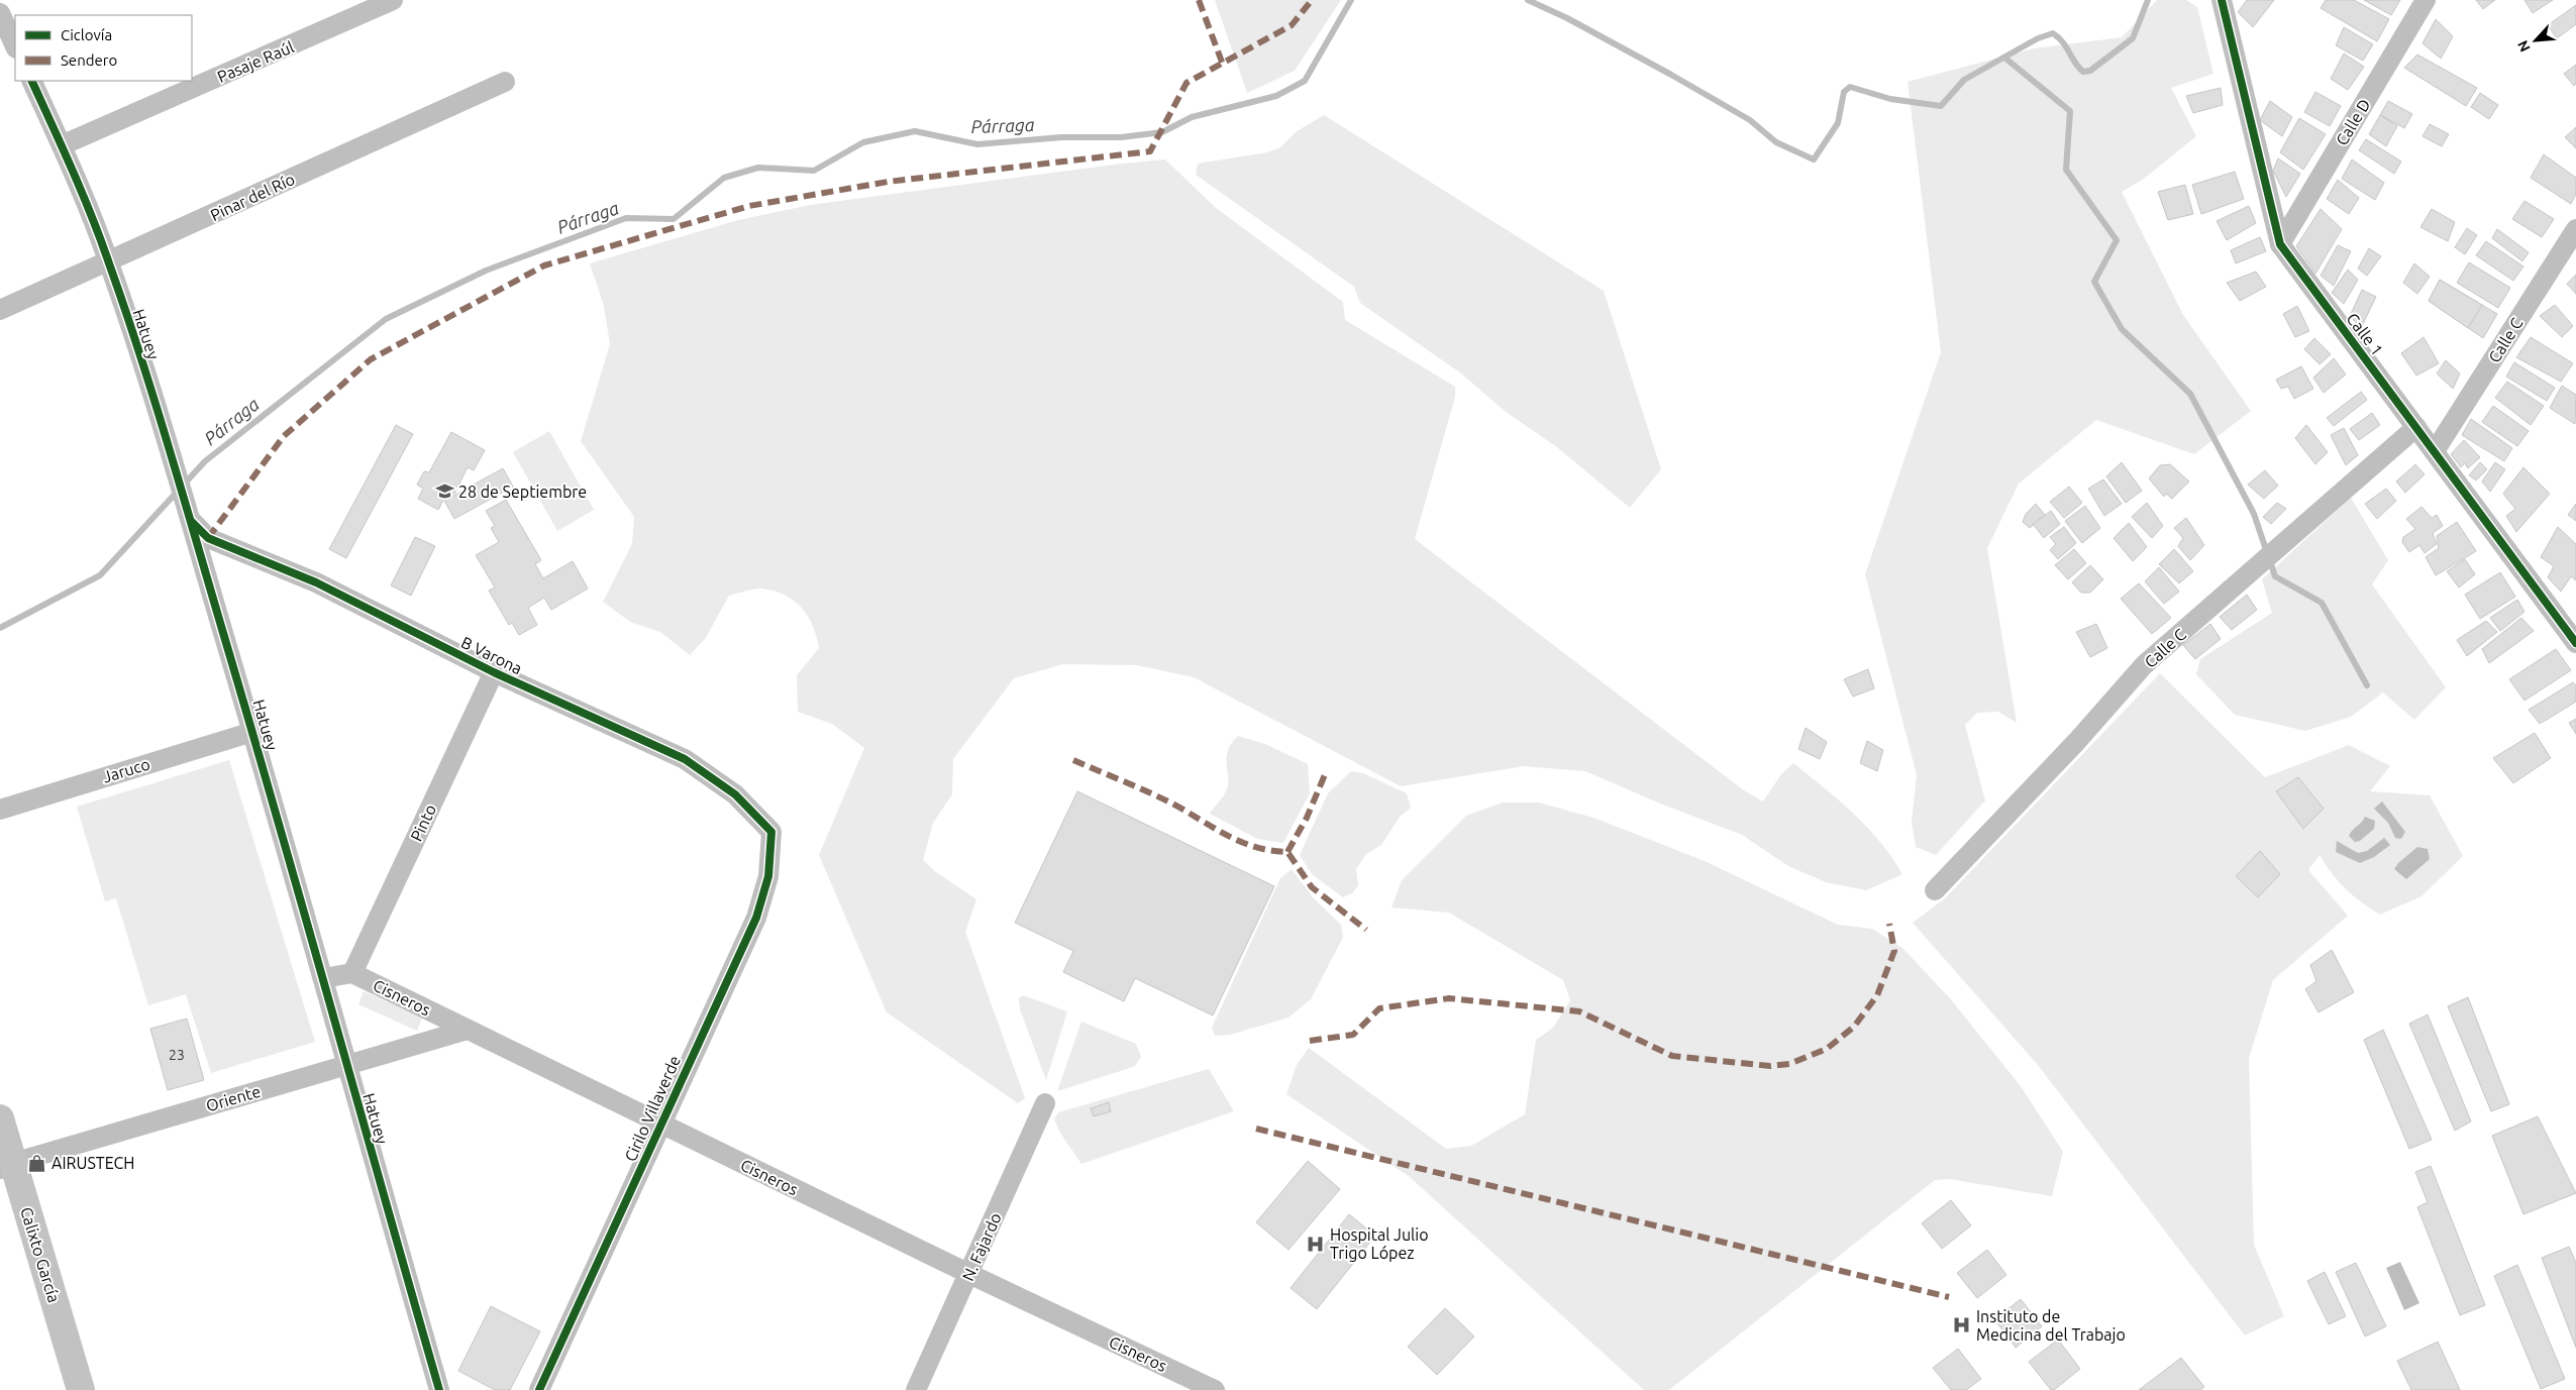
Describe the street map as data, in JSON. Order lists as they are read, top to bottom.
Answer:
{
  "streets": {
    "main road": ["Calixto García"],
    "street": [
      "Pasaje Raúl",
      "Calle D",
      "Pinar del Río",
      "Hatuey",
      "Calle 1",
      "Calle C",
      "B Varona",
      "Jaruco",
      "Pinto",
      "Cisneros",
      "Oriente",
      "Cirilo Villaverde",
      "N. Fajardo"
    ]
  },
  "crossings": [
    ["Pasaje Raúl", "Hatuey"],
    ["Calle D", "Calle 1"],
    ["Pinar del Río", "Hatuey"],
    ["Hatuey", "B Varona"],
    ["Hatuey", "Jaruco"],
    ["Hatuey", "Cisneros"],
    ["Hatuey", "Oriente"],
    ["Calle 1", "Calle C"],
    ["B Varona", "Pinto"],
    ["B Varona", "Cirilo Villaverde"],
    ["Pinto", "Cisneros"],
    ["Cisneros", "Oriente"],
    ["Cisneros", "Cirilo Villaverde"],
    ["Cisneros", "N. Fajardo"],
    ["Oriente", "Calixto García"]
  ],
  "water": ["Párraga"],
  "places": {
    "school or university": ["28 de Septiembre"],
    "shop": ["AIRUSTECH"],
    "hospital": ["Hospital Julio Trigo López", "Instituto de Medicina del Trabajo"]
  },
  "house_numbers": ["23"],
  "legend": ["Ciclovía", "Sendero"],
  "north": "bottom left"
}
